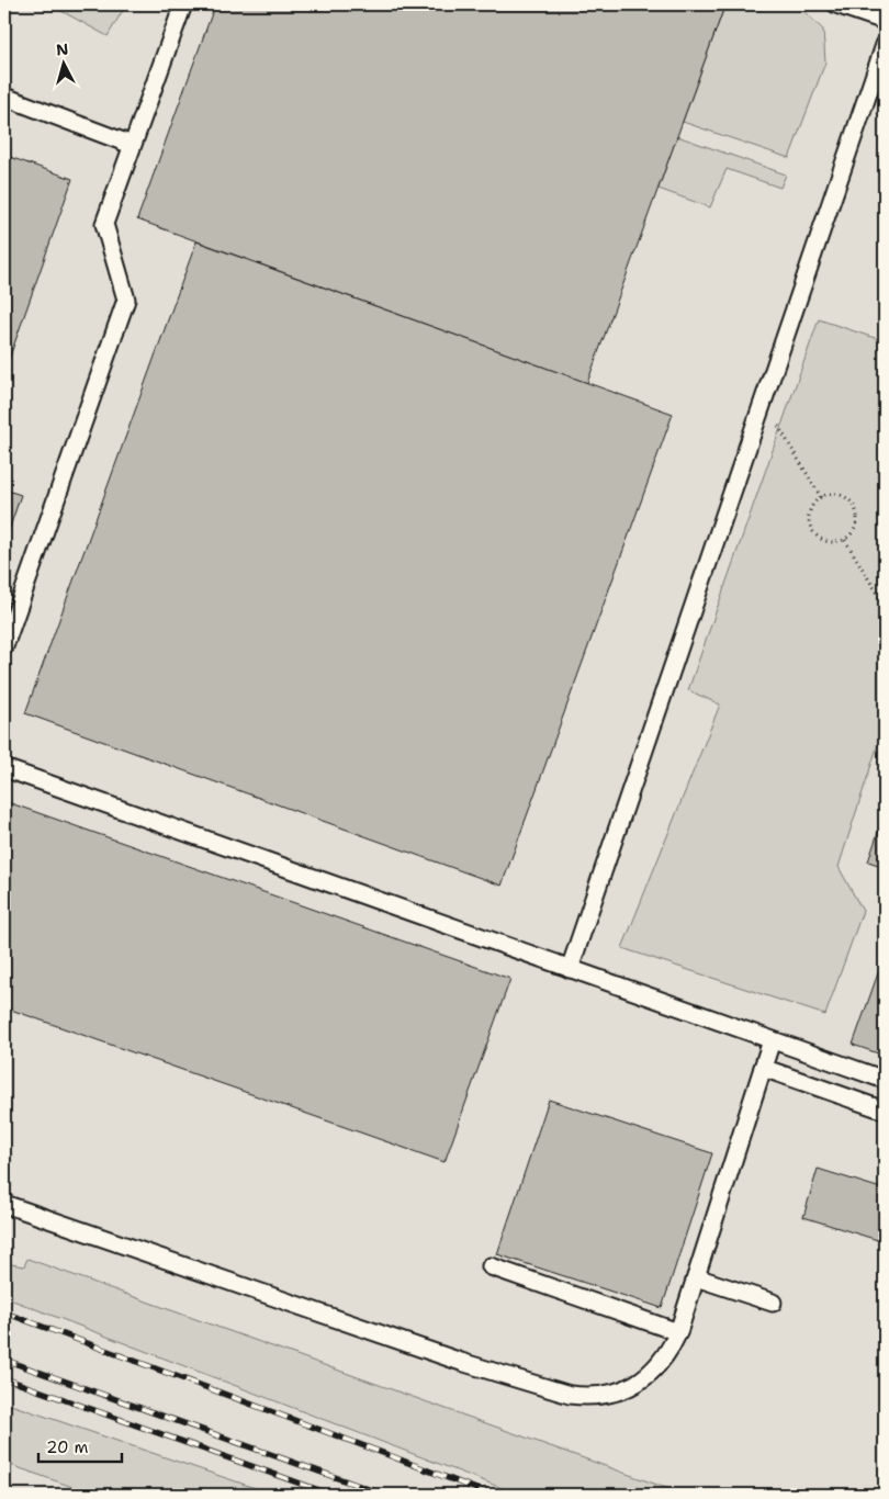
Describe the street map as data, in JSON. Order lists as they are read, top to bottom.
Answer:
{
  "scale_bar": "20 m",
  "north": "top"
}
